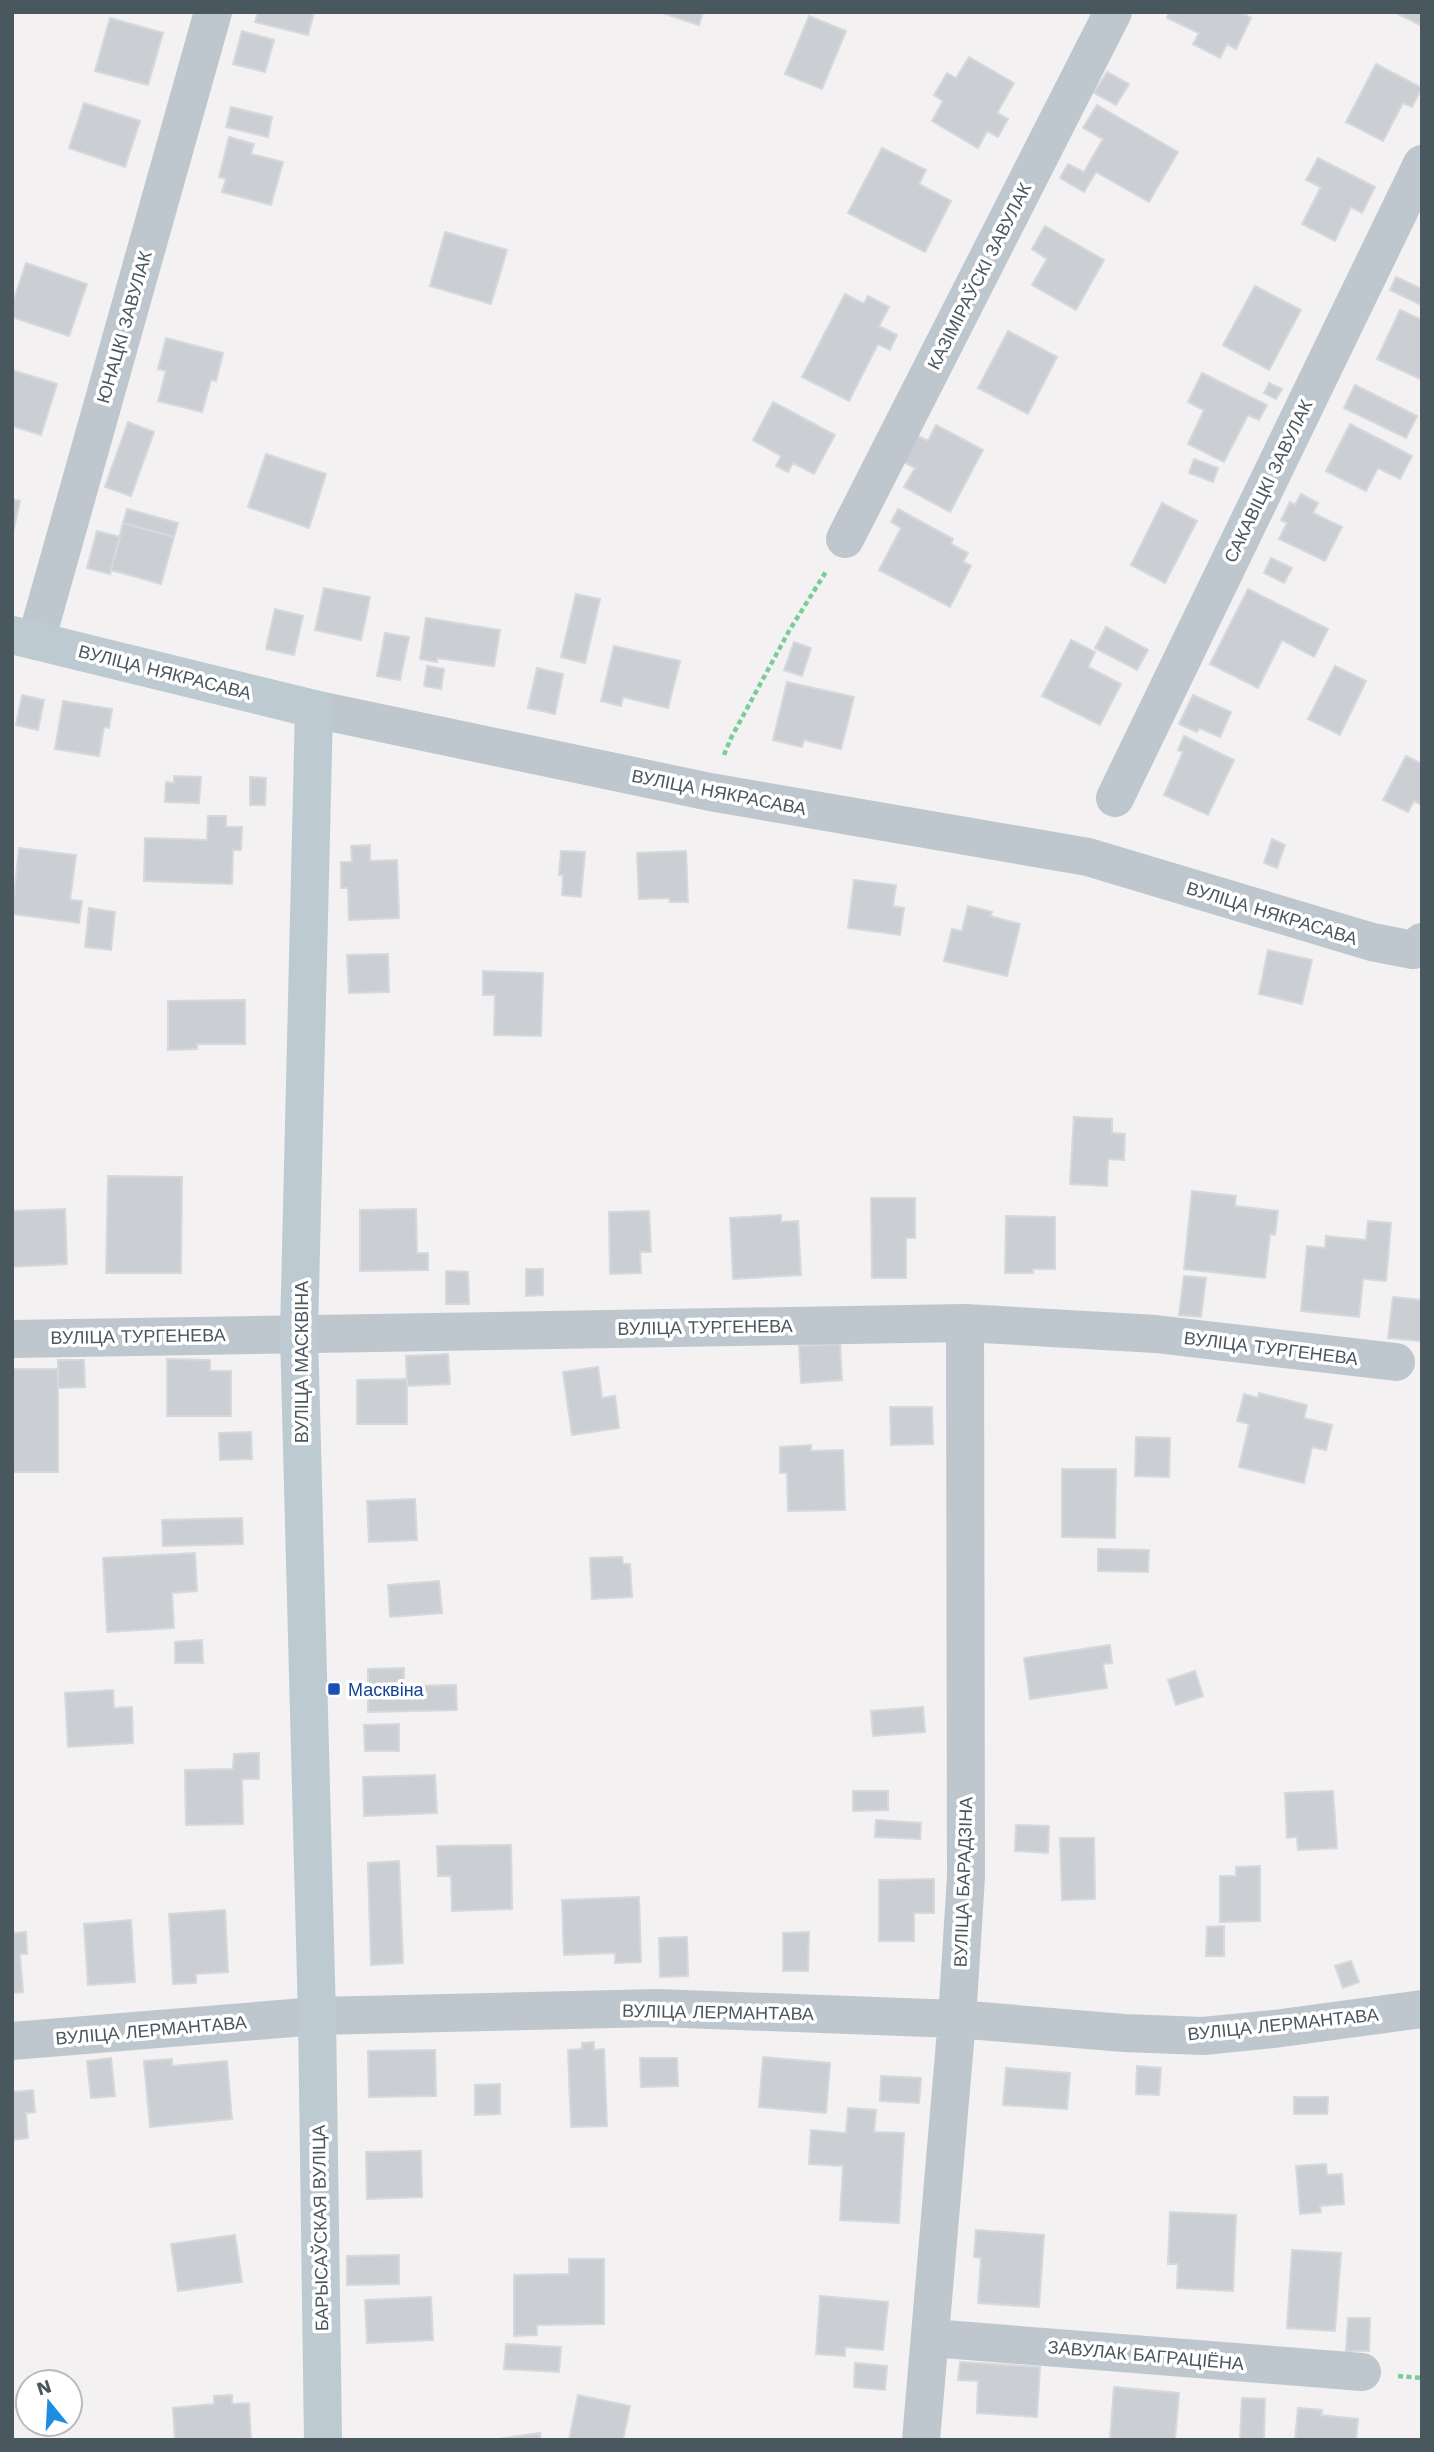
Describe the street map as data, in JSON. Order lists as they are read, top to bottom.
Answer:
{
  "streets": {
    "main road": ["ВУЛІЦА НЯКРАСАВА", "ВУЛІЦА МАСКВІНА", "БАРЫСАЎСКАЯ ВУЛІЦА"],
    "street": [
      "КАЗІМІРАЎСКІ ЗАВУЛАК",
      "ЮНАЦКІ ЗАВУЛАК",
      "САКАВІЦКІ ЗАВУЛАК",
      "ВУЛІЦА ТУРГЕНЕВА",
      "ВУЛІЦА БАРАДЗІНА",
      "ВУЛІЦА ЛЕРМАНТАВА",
      "ЗАВУЛАК БАГРАЦІЁНА"
    ]
  },
  "crossings": [
    ["ЮНАЦКІ ЗАВУЛАК", "ВУЛІЦА НЯКРАСАВА"],
    ["ВУЛІЦА НЯКРАСАВА", "ВУЛІЦА МАСКВІНА"],
    ["ВУЛІЦА ТУРГЕНЕВА", "ВУЛІЦА МАСКВІНА"],
    ["ВУЛІЦА ТУРГЕНЕВА", "ВУЛІЦА БАРАДЗІНА"],
    ["ВУЛІЦА МАСКВІНА", "ВУЛІЦА ЛЕРМАНТАВА"],
    ["ВУЛІЦА МАСКВІНА", "БАРЫСАЎСКАЯ ВУЛІЦА"],
    ["ВУЛІЦА БАРАДЗІНА", "ВУЛІЦА ЛЕРМАНТАВА"],
    ["ВУЛІЦА БАРАДЗІНА", "ЗАВУЛАК БАГРАЦІЁНА"],
    ["ВУЛІЦА ЛЕРМАНТАВА", "БАРЫСАЎСКАЯ ВУЛІЦА"]
  ],
  "places": {
    "transit": ["Масквіна"]
  },
  "north": "top"
}
